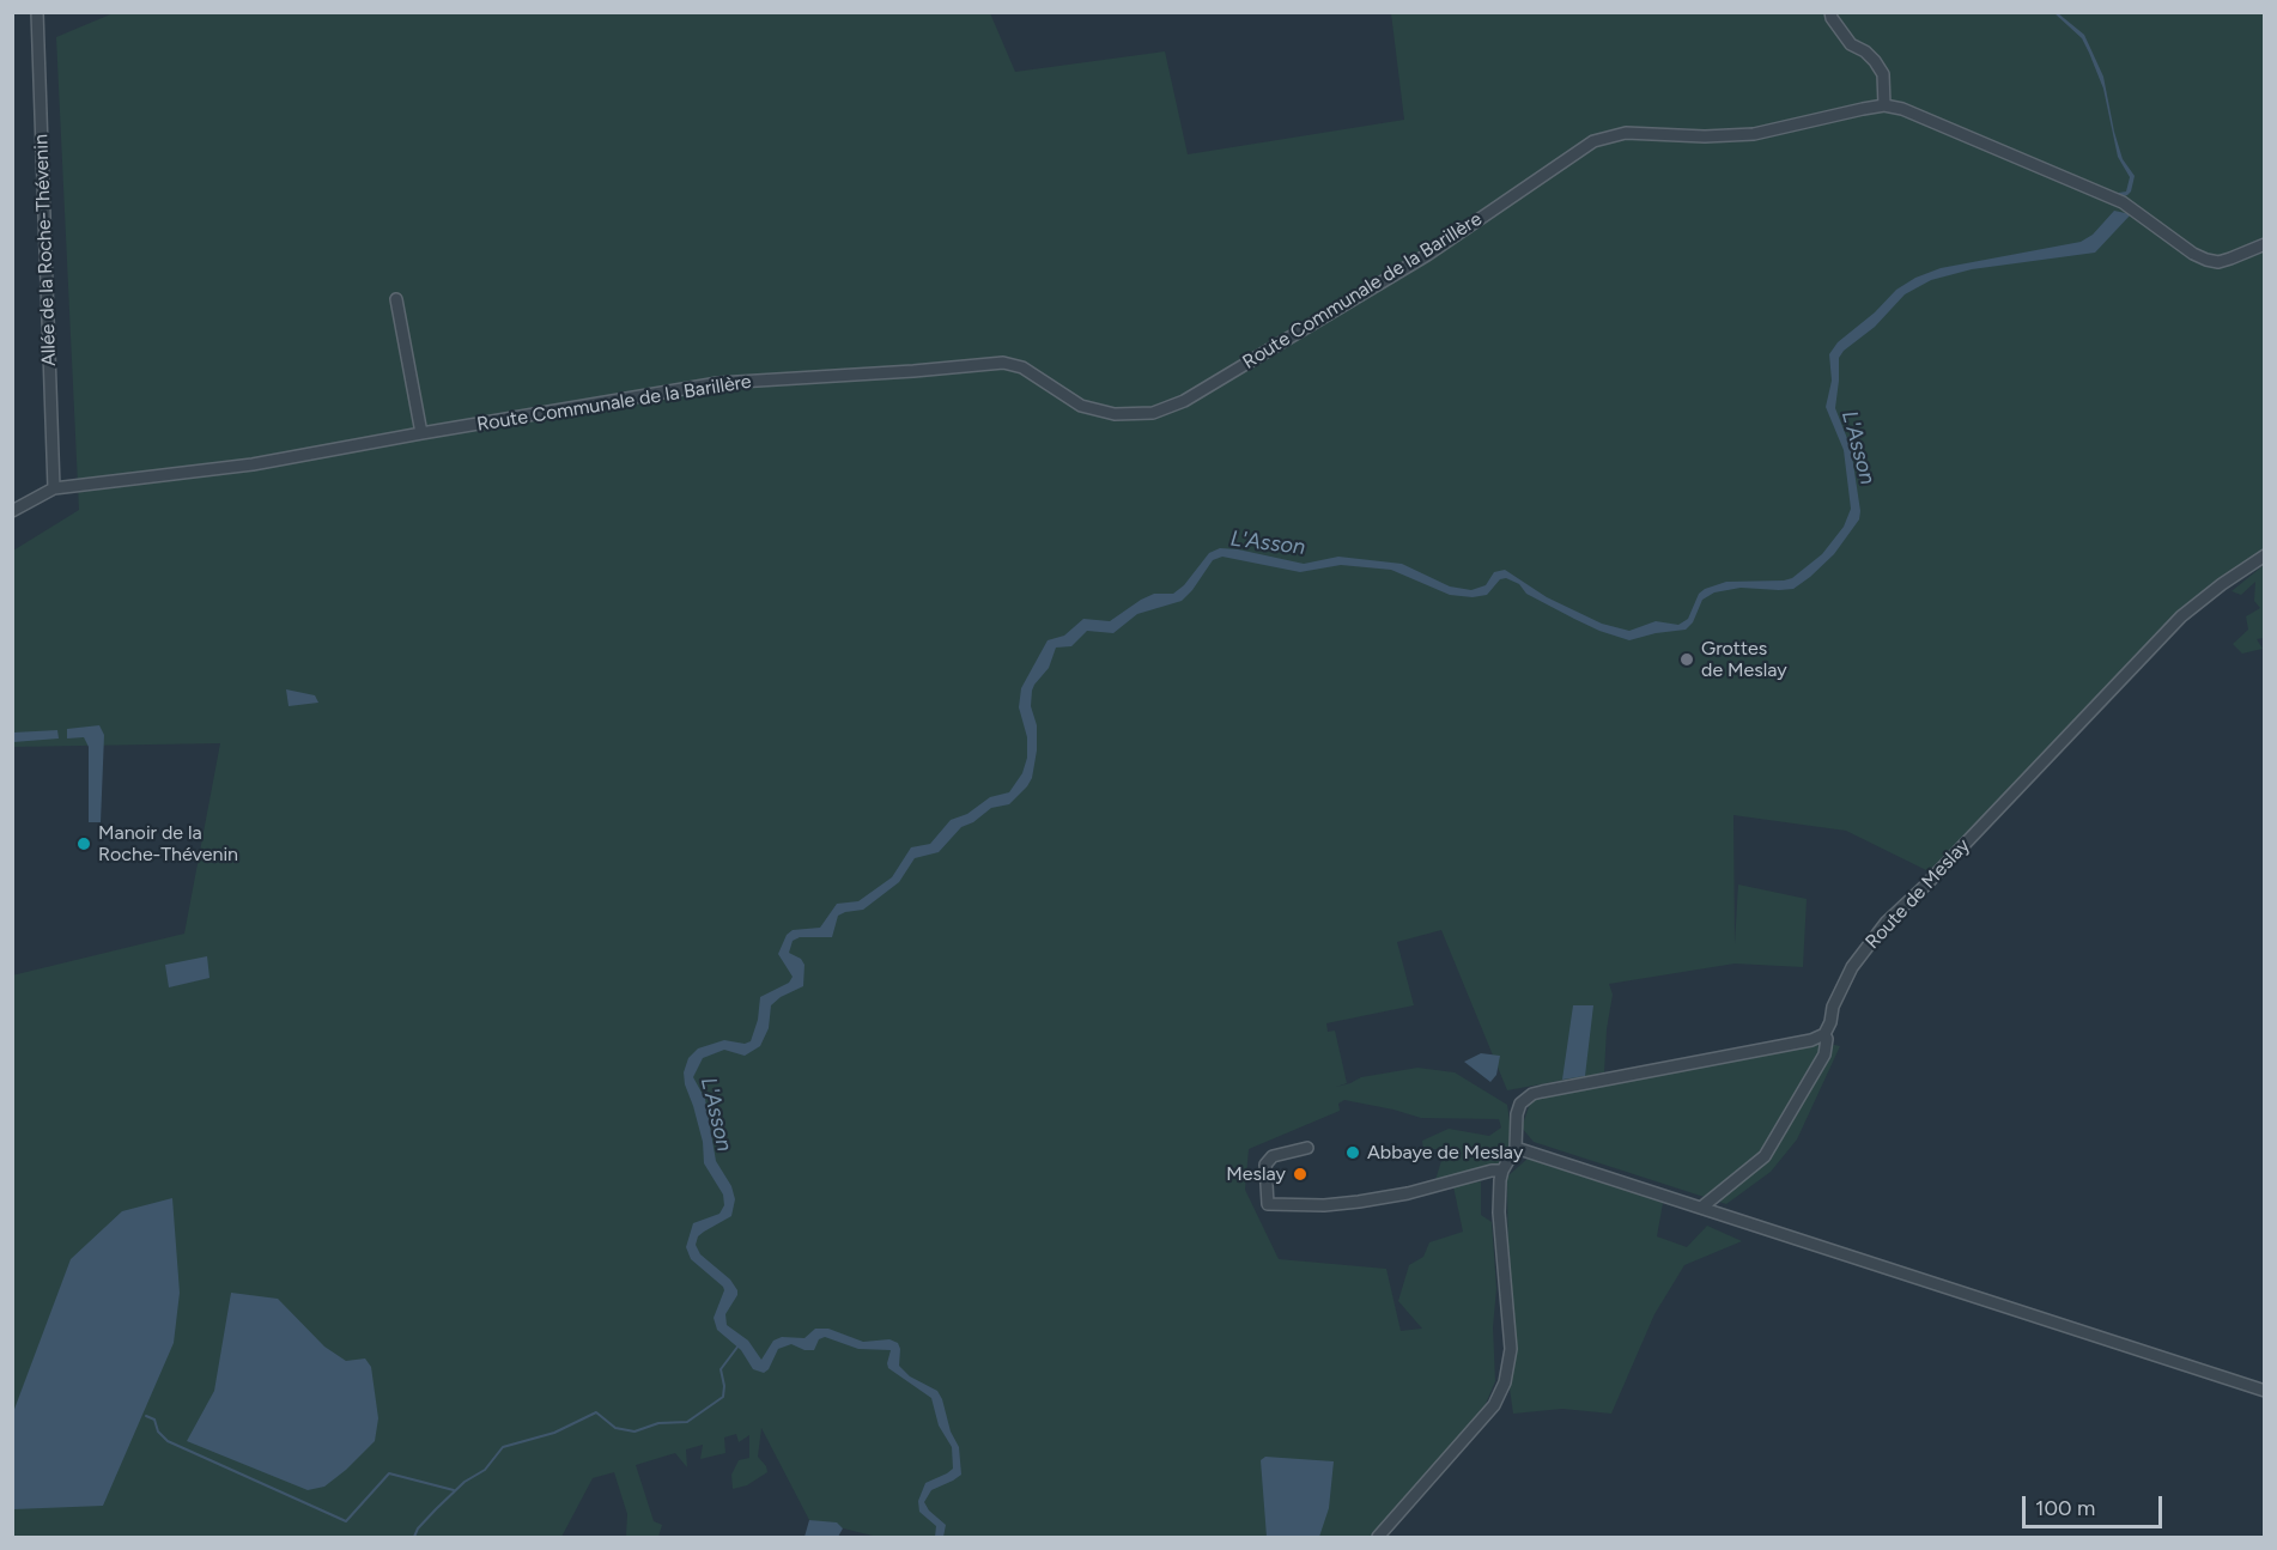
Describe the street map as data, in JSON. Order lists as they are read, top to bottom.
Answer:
{
  "streets": {
    "street": ["Allée de la Roche-Thévenin", "Route Communale de la Barillère", "Route de Meslay"]
  },
  "crossings": [
    ["Allée de la Roche-Thévenin", "Route Communale de la Barillère"]
  ],
  "water": ["L'Asson"],
  "places": [
    "Grottes de Meslay",
    "Manoir de la Roche-Thévenin",
    "Abbaye de Meslay",
    "Meslay"
  ],
  "scale_bar": "100 m"
}
